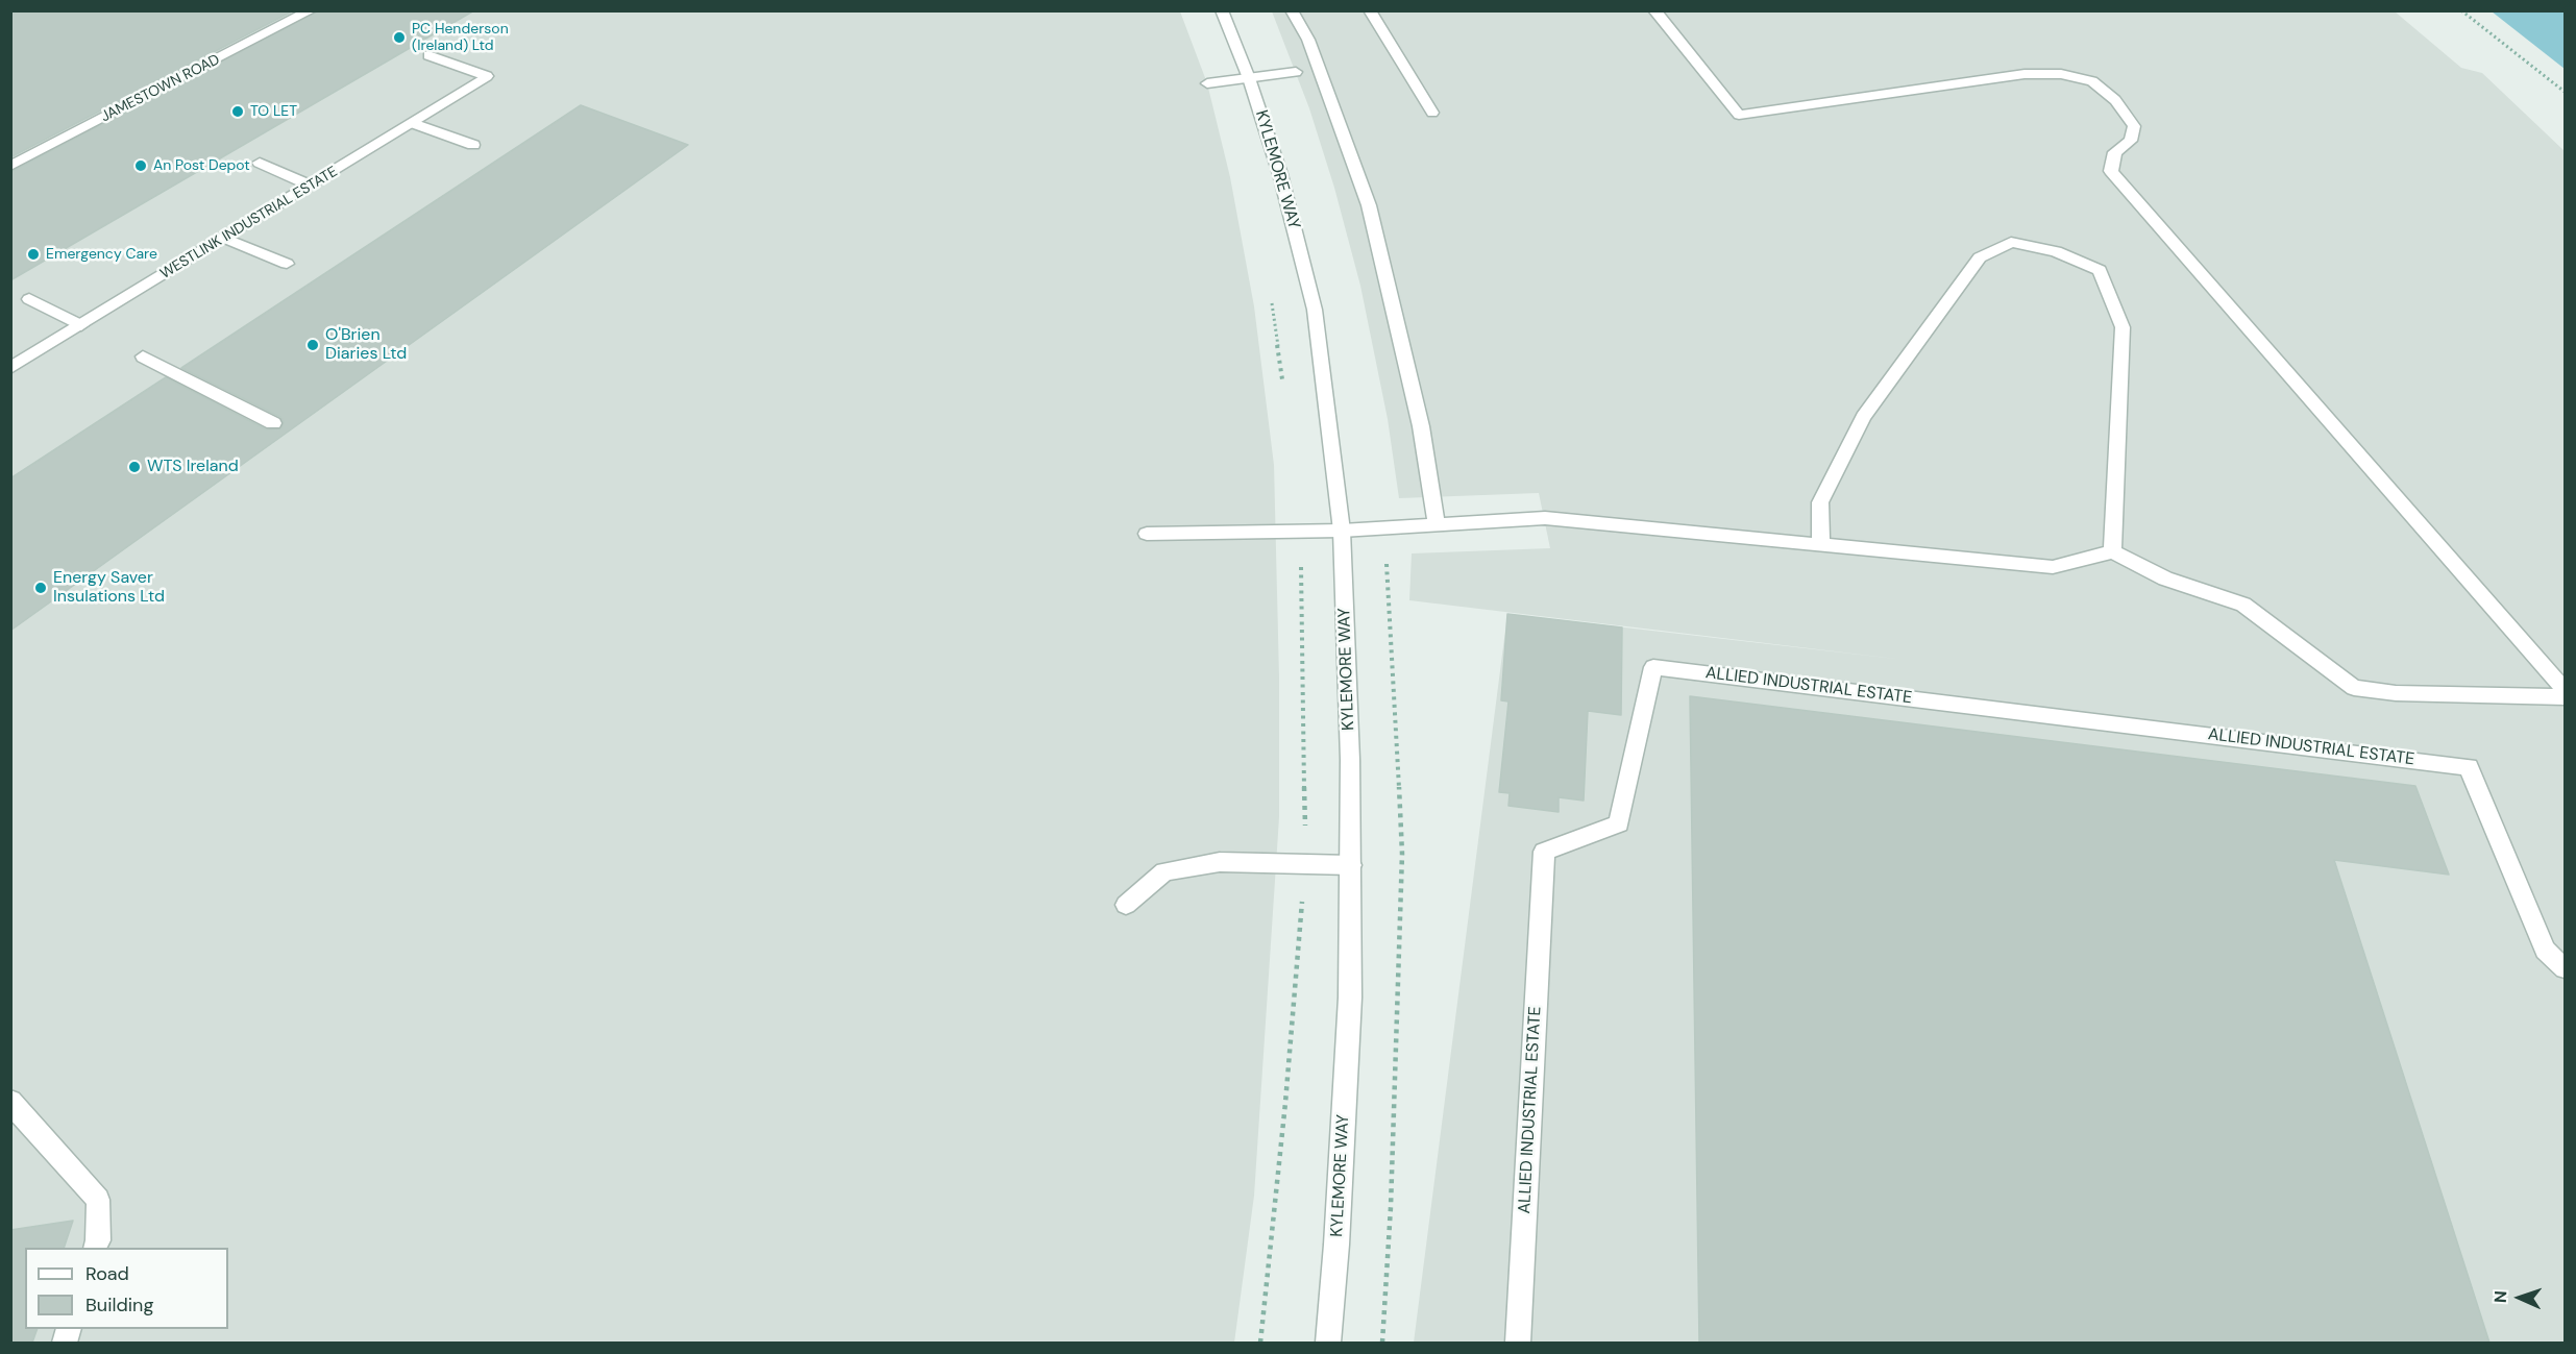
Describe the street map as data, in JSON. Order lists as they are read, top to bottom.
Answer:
{
  "streets": {
    "street": [
      "JAMESTOWN ROAD",
      "KYLEMORE WAY",
      "WESTLINK INDUSTRIAL ESTATE",
      "ALLIED INDUSTRIAL ESTATE"
    ]
  },
  "places": [
    "PC Henderson (Ireland) Ltd",
    "TO LET",
    "An Post Depot",
    "Emergency Care",
    "O'Brien Diaries Ltd",
    "WTS Ireland",
    "Energy Saver Insulations Ltd"
  ],
  "legend": ["Road", "Building"],
  "north": "left"
}
